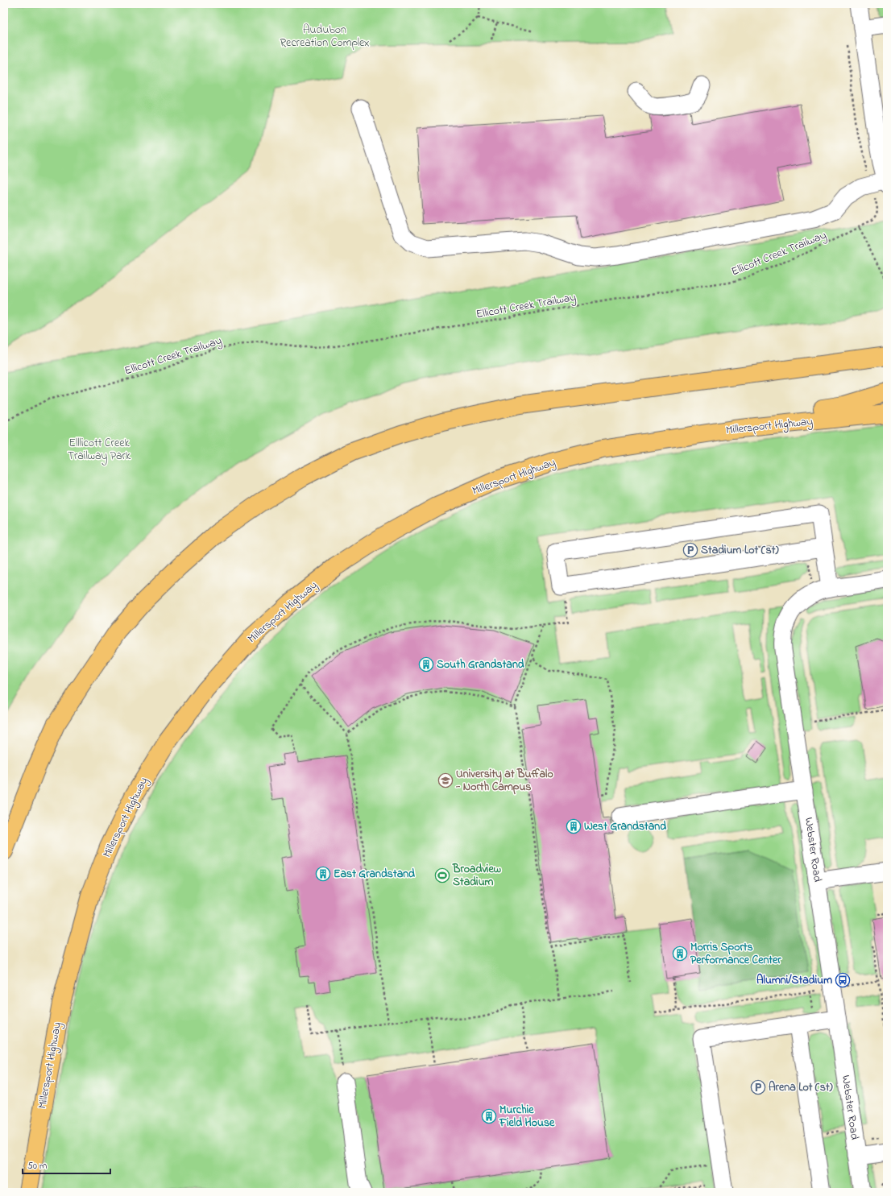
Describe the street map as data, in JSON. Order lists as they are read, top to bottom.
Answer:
{
  "streets": {
    "main road": ["Millersport Highway"],
    "street": ["Webster Road"],
    "path": ["Ellicott Creek Trailway"]
  },
  "parks": ["Audubon Recreation Complex", "Elllicott Creek Trailway Park"],
  "places": {
    "parking": ["Stadium Lot (st)", "Arena Lot (st)"],
    "building": [
      "South Grandstand",
      "West Grandstand",
      "East Grandstand",
      "Morris Sports Performance Center",
      "Murchie Field House"
    ],
    "school or university": ["University at Buffalo - North Campus"],
    "sports": ["Broadview Stadium"],
    "bus stop": ["Alumni/Stadium"]
  },
  "scale_bar": "50 m"
}
